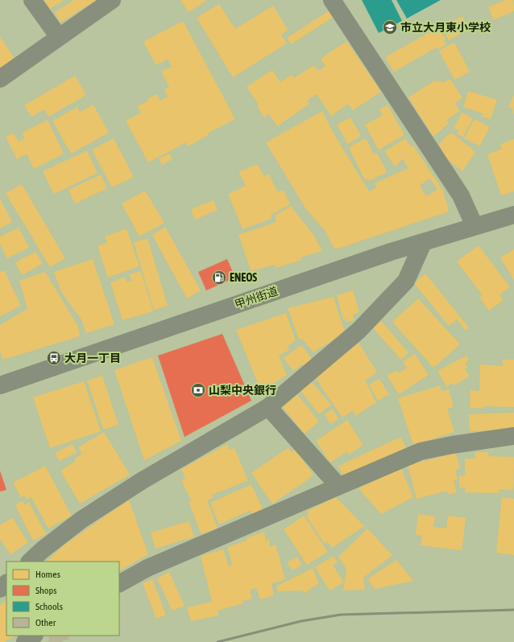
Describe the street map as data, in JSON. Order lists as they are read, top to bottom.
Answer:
{
  "streets": {
    "street": ["甲州街道"]
  },
  "places": {
    "school or university": ["市立大月東小学校"],
    "fuel station": ["ENEOS"],
    "bus stop": ["大月一丁目"],
    "bank": ["山梨中央銀行"]
  },
  "legend": [
    "Homes",
    "Shops",
    "Schools",
    "Other"
  ]
}
